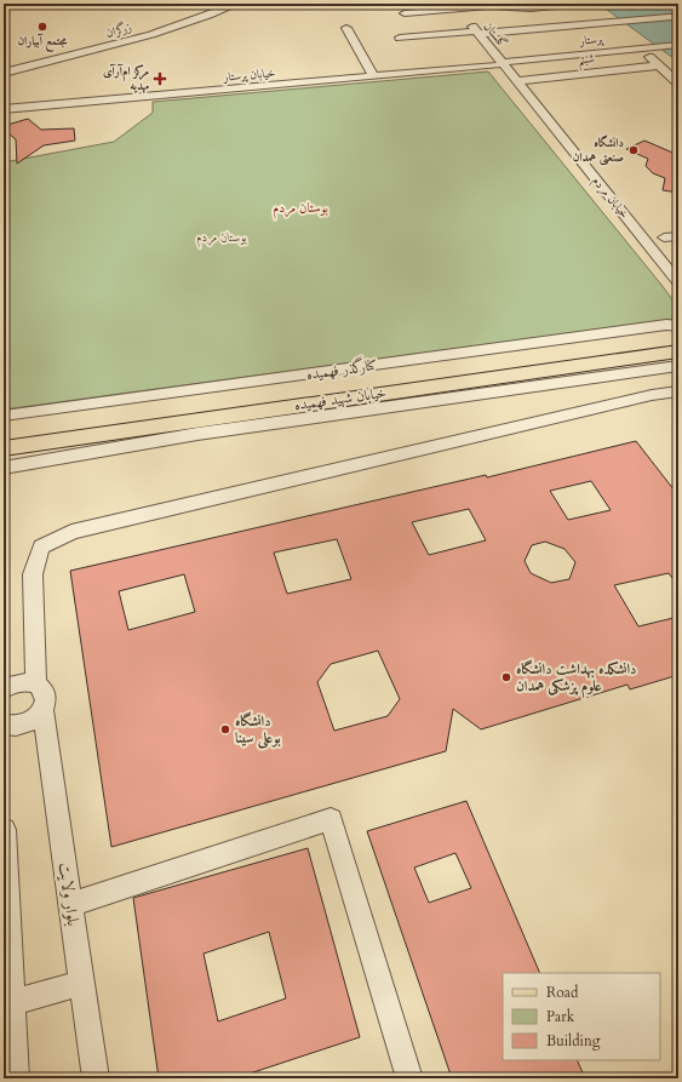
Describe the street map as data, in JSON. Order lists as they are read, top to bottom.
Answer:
{
  "streets": {
    "main road": ["خیابان شهید فهمیده"],
    "street": [
      "زرگران",
      "گلستان",
      "پرستار",
      "شبنم",
      "خیابان پرستار",
      "خیابان مردم",
      "کنارگذر فهمیده",
      "بلوار ولایت"
    ]
  },
  "crossings": [
    ["گلستان", "پرستار"],
    ["گلستان", "خیابان پرستار"],
    ["گلستان", "خیابان مردم"],
    ["پرستار", "خیابان پرستار"],
    ["پرستار", "خیابان مردم"],
    ["شبنم", "خیابان مردم"],
    ["خیابان پرستار", "خیابان مردم"]
  ],
  "districts": ["بوستان مردم"],
  "parks": ["بوستان مردم"],
  "places": {
    "other": [
      "مجتمع آبیاران",
      "دانشگاه صنعتی همدان",
      "دانشکده بهداشت دانشگاه علوم پزشکی همدان",
      "دانشگاه بوعلی سینا"
    ],
    "health": ["مرکز ام‌آر‌آی مهدیه"]
  },
  "legend": ["Road", "Park", "Building"]
}
